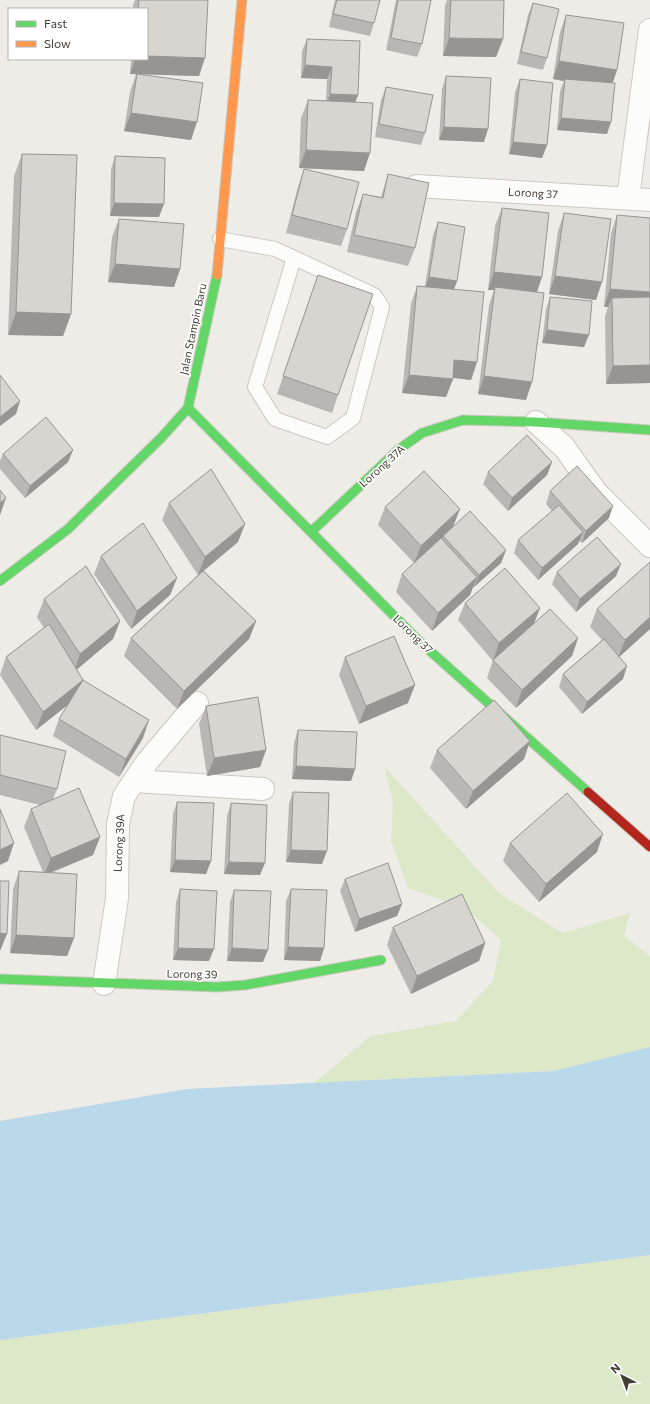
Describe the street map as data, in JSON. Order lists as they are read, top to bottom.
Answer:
{
  "streets": {
    "street": [
      "Lorong 37",
      "Jalan Stampin Baru",
      "Lorong 37A",
      "Lorong 39A",
      "Lorong 39"
    ]
  },
  "crossings": [
    ["Lorong 37", "Jalan Stampin Baru"],
    ["Lorong 37", "Lorong 37A"],
    ["Lorong 39A", "Lorong 39"]
  ],
  "legend": ["Fast", "Slow"],
  "north": "top left"
}
